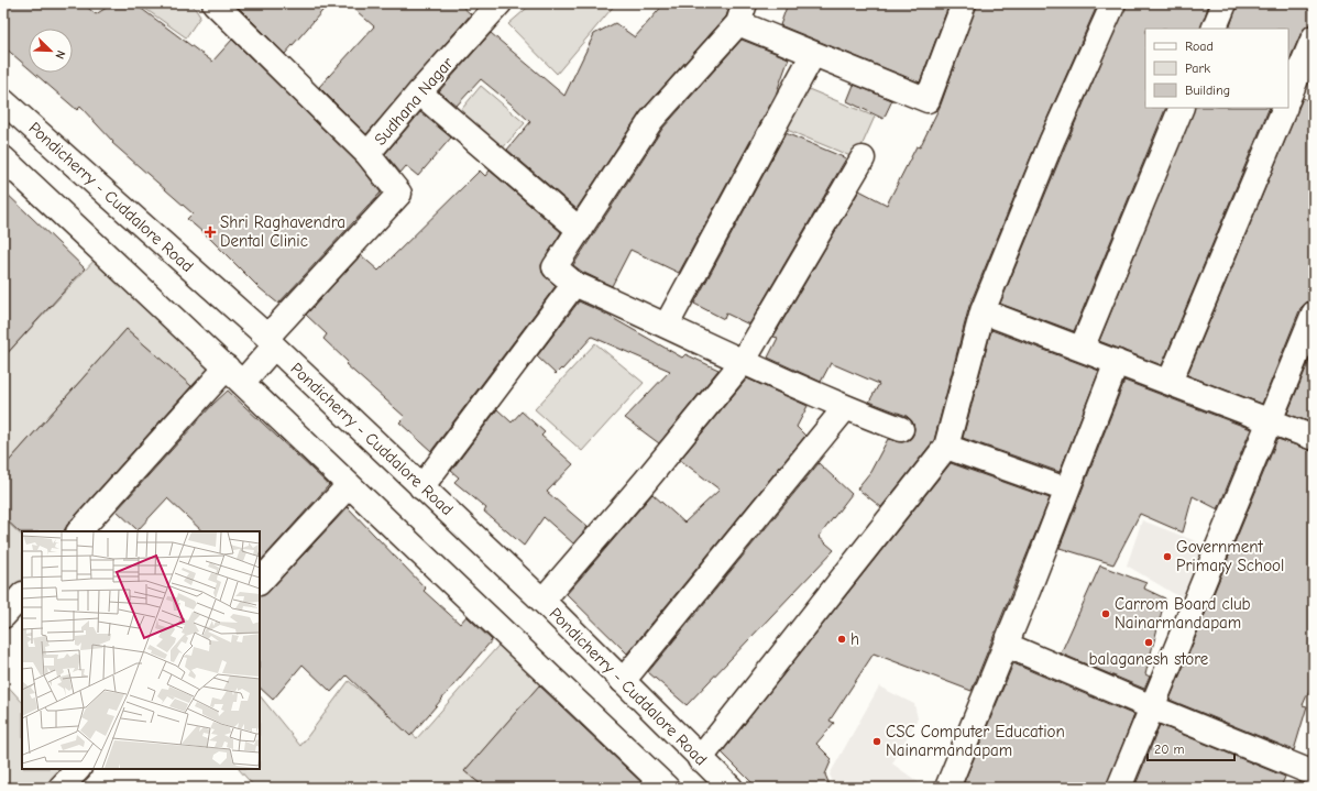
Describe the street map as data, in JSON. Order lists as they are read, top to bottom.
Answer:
{
  "streets": {
    "main road": ["Sudhana Nagar", "Pondicherry - Cuddalore Road"]
  },
  "crossings": [
    ["Sudhana Nagar", "Pondicherry - Cuddalore Road"]
  ],
  "places": {
    "health": ["Shri Raghavendra Dental Clinic"],
    "other": [
      "Government Primary School",
      "Carrom Board club Nainarmandapam",
      "h",
      "balaganesh store",
      "CSC Computer Education Nainarmandapam"
    ]
  },
  "legend": ["Road", "Park", "Building"],
  "scale_bar": "20 m",
  "north": "bottom right"
}
